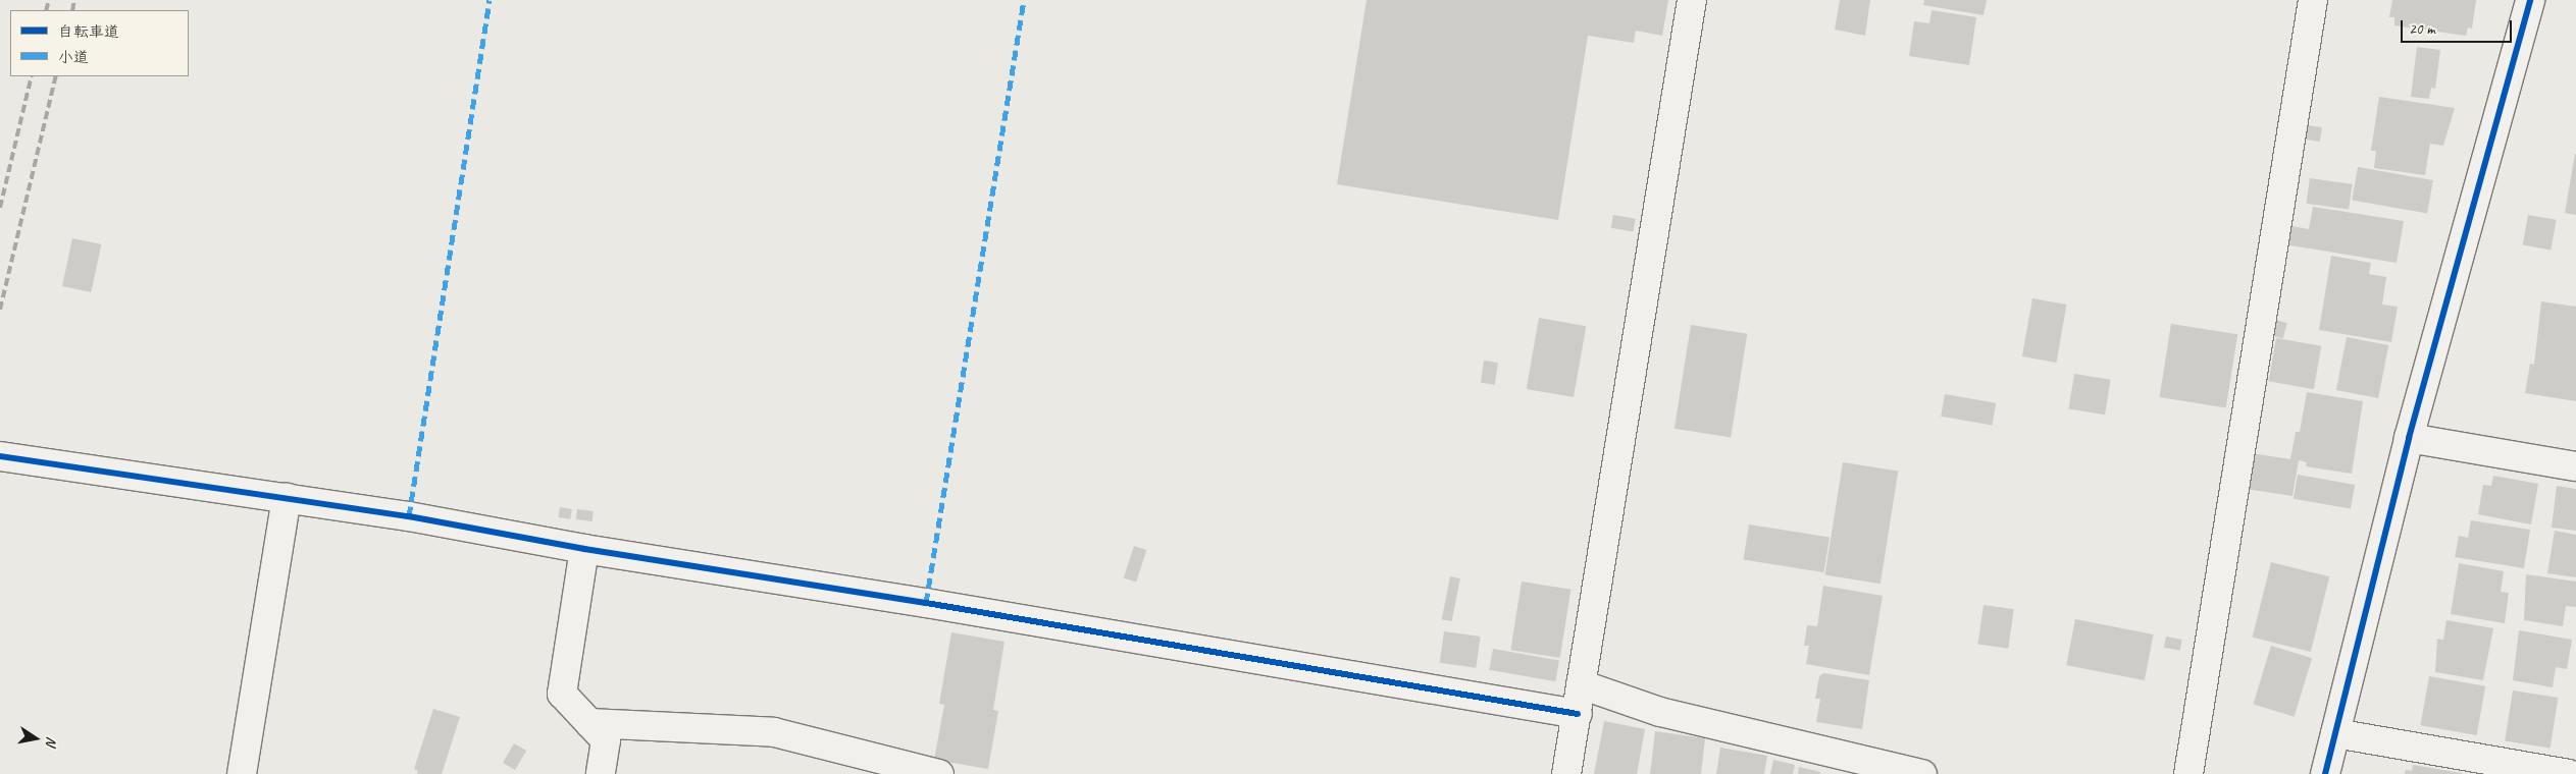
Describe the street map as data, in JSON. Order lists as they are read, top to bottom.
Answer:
{
  "legend": ["自転車道", "小道"],
  "scale_bar": "20 m",
  "north": "right"
}
